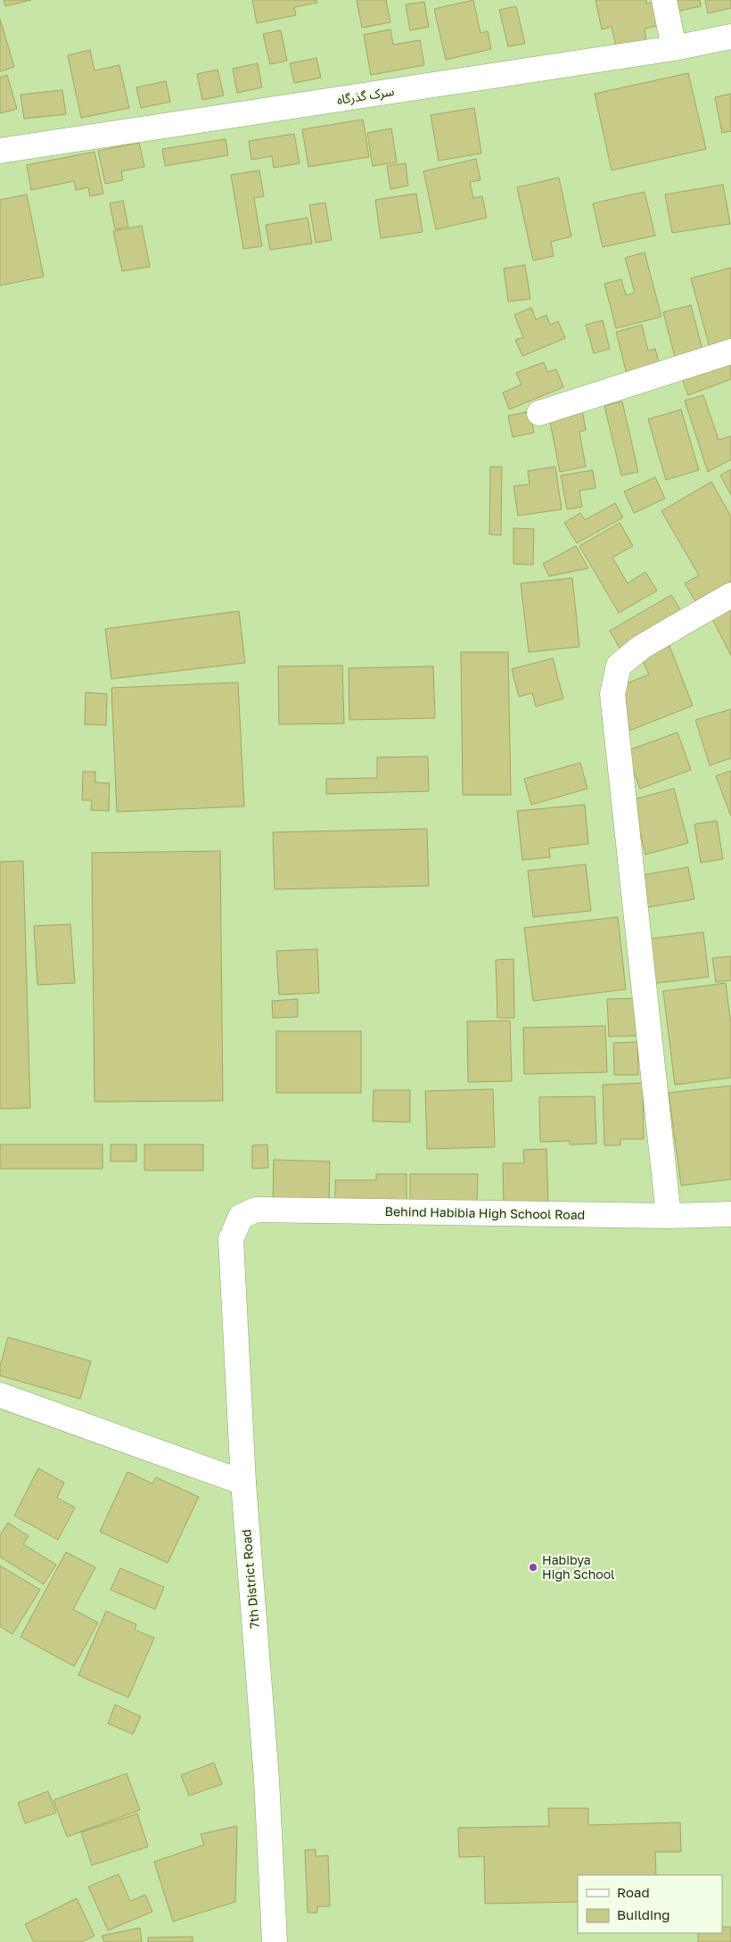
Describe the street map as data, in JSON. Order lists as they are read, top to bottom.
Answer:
{
  "streets": {
    "street": ["سرک گذرگاه", "Behind Habibia High School Road", "7th District Road"]
  },
  "crossings": [
    ["Behind Habibia High School Road", "7th District Road"]
  ],
  "places": ["Habibya High School"],
  "legend": ["Road", "Building"]
}
